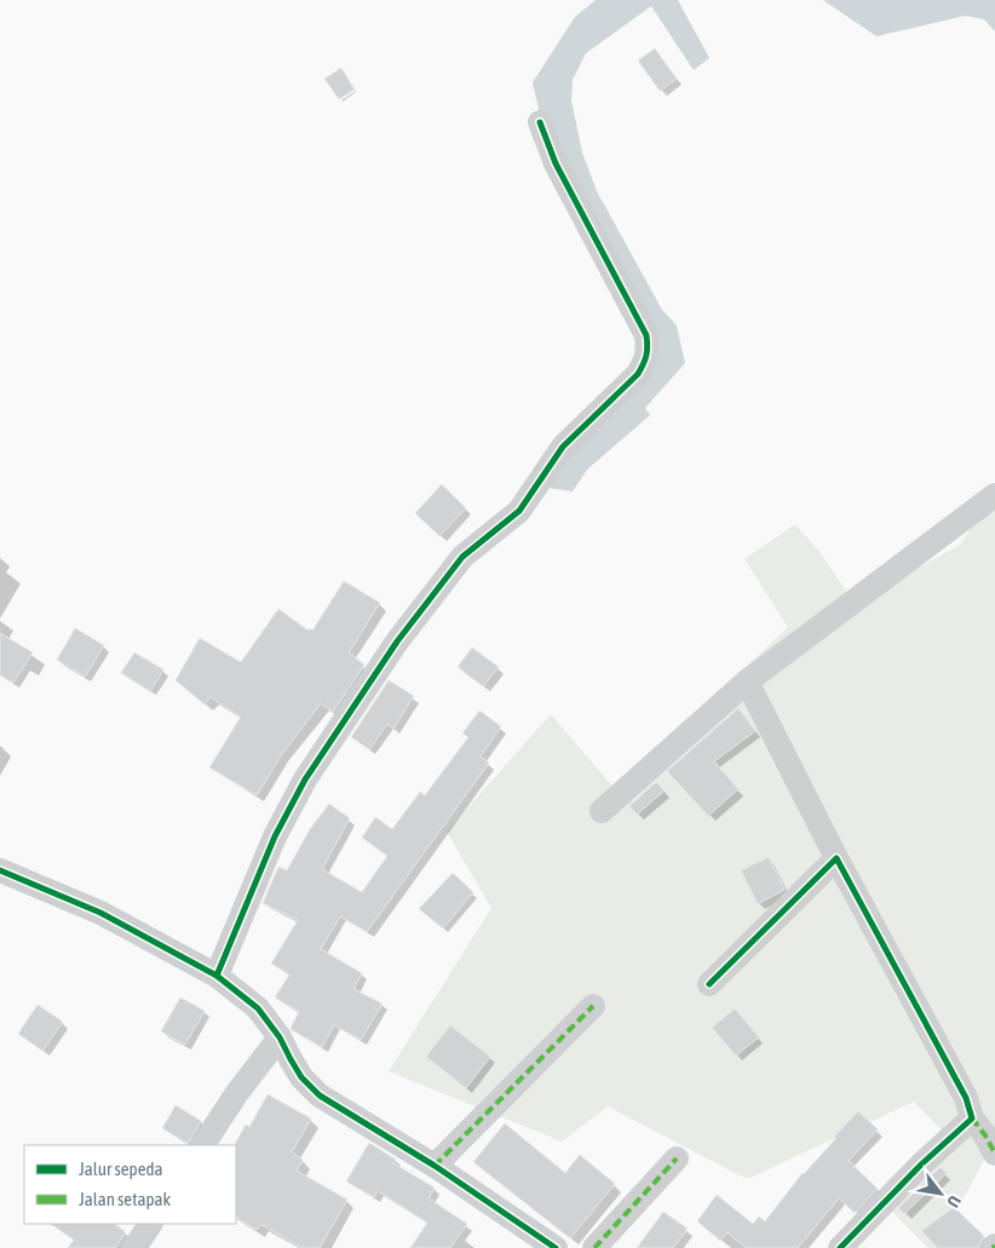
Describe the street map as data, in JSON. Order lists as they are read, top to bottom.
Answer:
{
  "legend": ["Jalur sepeda", "Jalan setapak"],
  "north": "bottom right"
}
